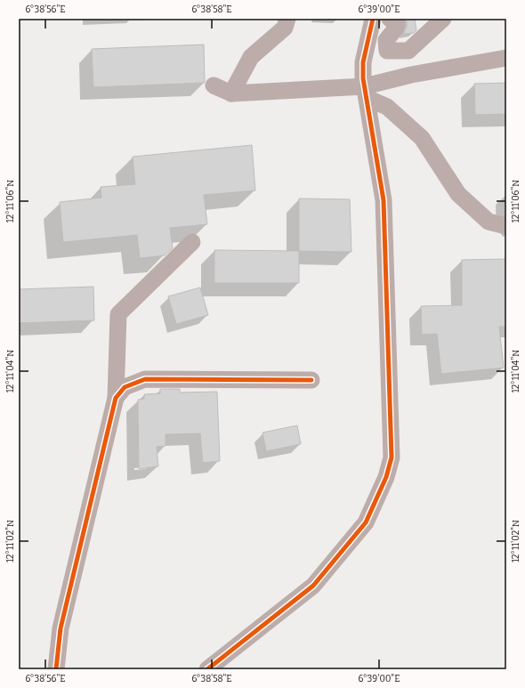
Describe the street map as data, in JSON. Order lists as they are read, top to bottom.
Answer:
{
  "coordinates": [
    "6°38'56\"E",
    "6°38'58\"E",
    "6°39'00\"E",
    "12°11'06\"N",
    "12°11'04\"N",
    "12°11'02\"N"
  ]
}
